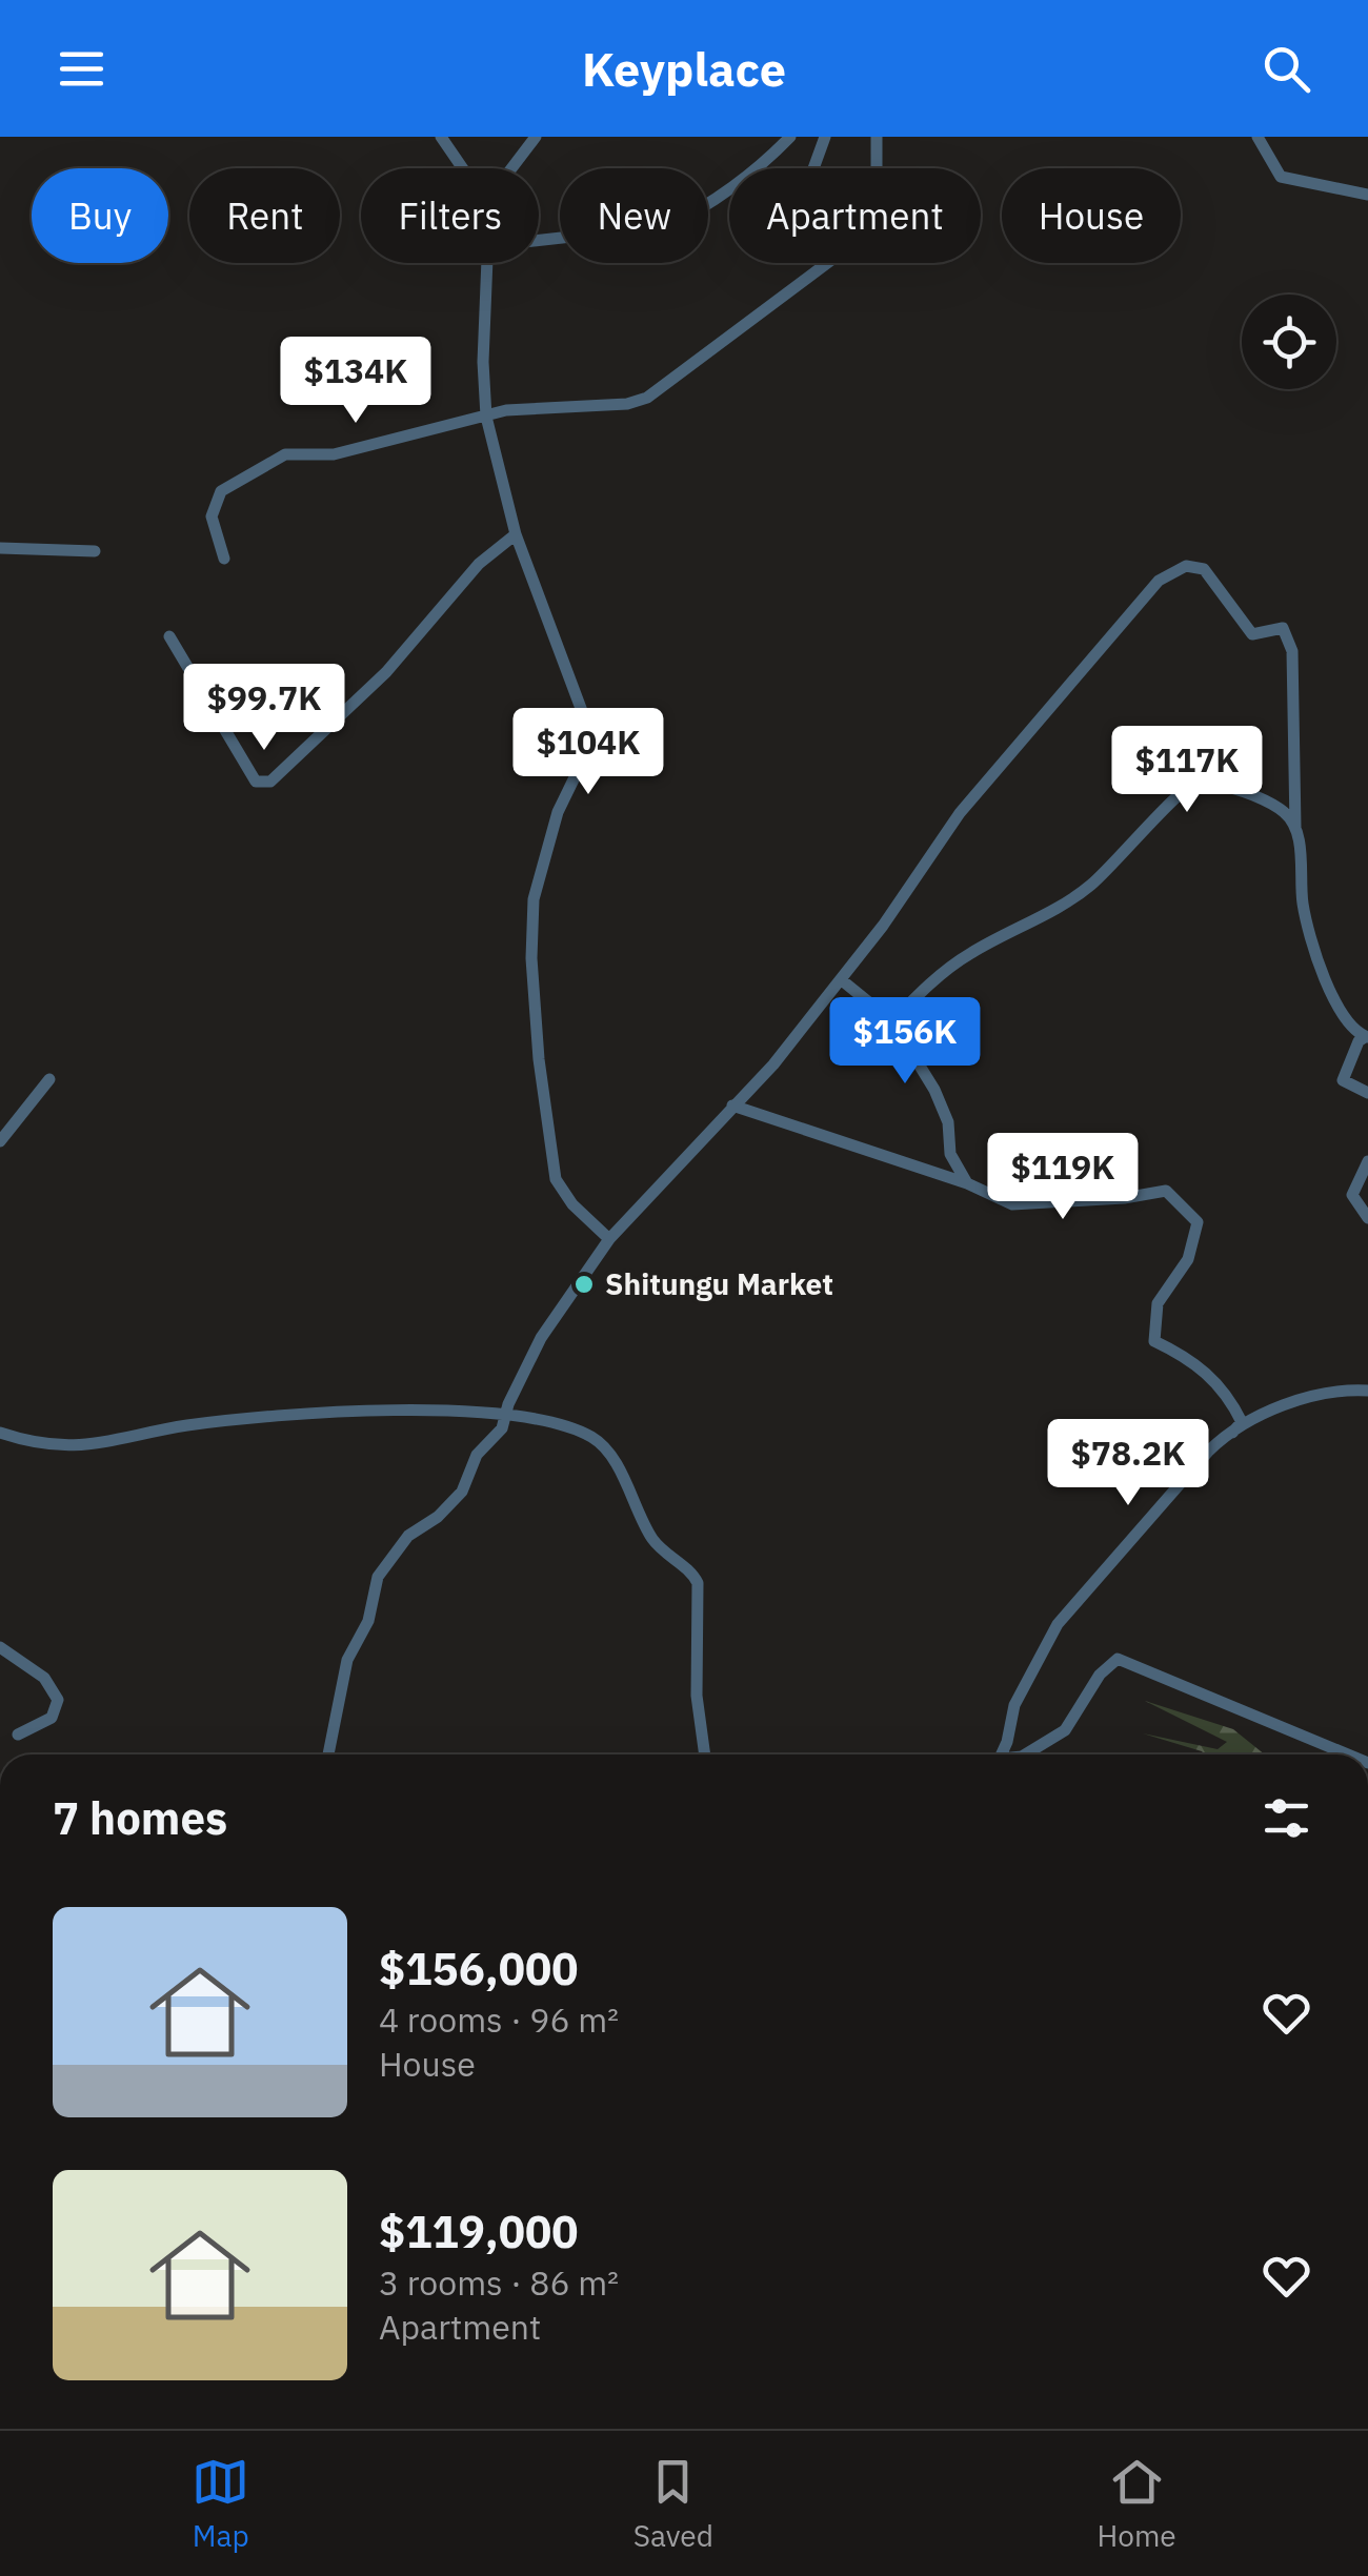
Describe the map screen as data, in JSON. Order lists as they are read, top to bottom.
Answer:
{
  "places": ["Shitungu Market"],
  "page": {
    "header": "Keyplace",
    "chip": [
      "Buy",
      "Rent",
      "Filters",
      "New",
      "Apartment",
      "House"
    ],
    "price": [
      "$134K",
      "$99.7K",
      "$104K",
      "$117K",
      "$156K",
      "$119K",
      "$78.2K"
    ],
    "heading": "7 homes",
    "list": [
      {
        "name": "$156,000",
        "note": "4 rooms · 96 m² · House"
      },
      {
        "name": "$119,000",
        "note": "3 rooms · 86 m² · Apartment"
      }
    ],
    "tabs": ["Map", "Saved", "Home"]
  }
}
